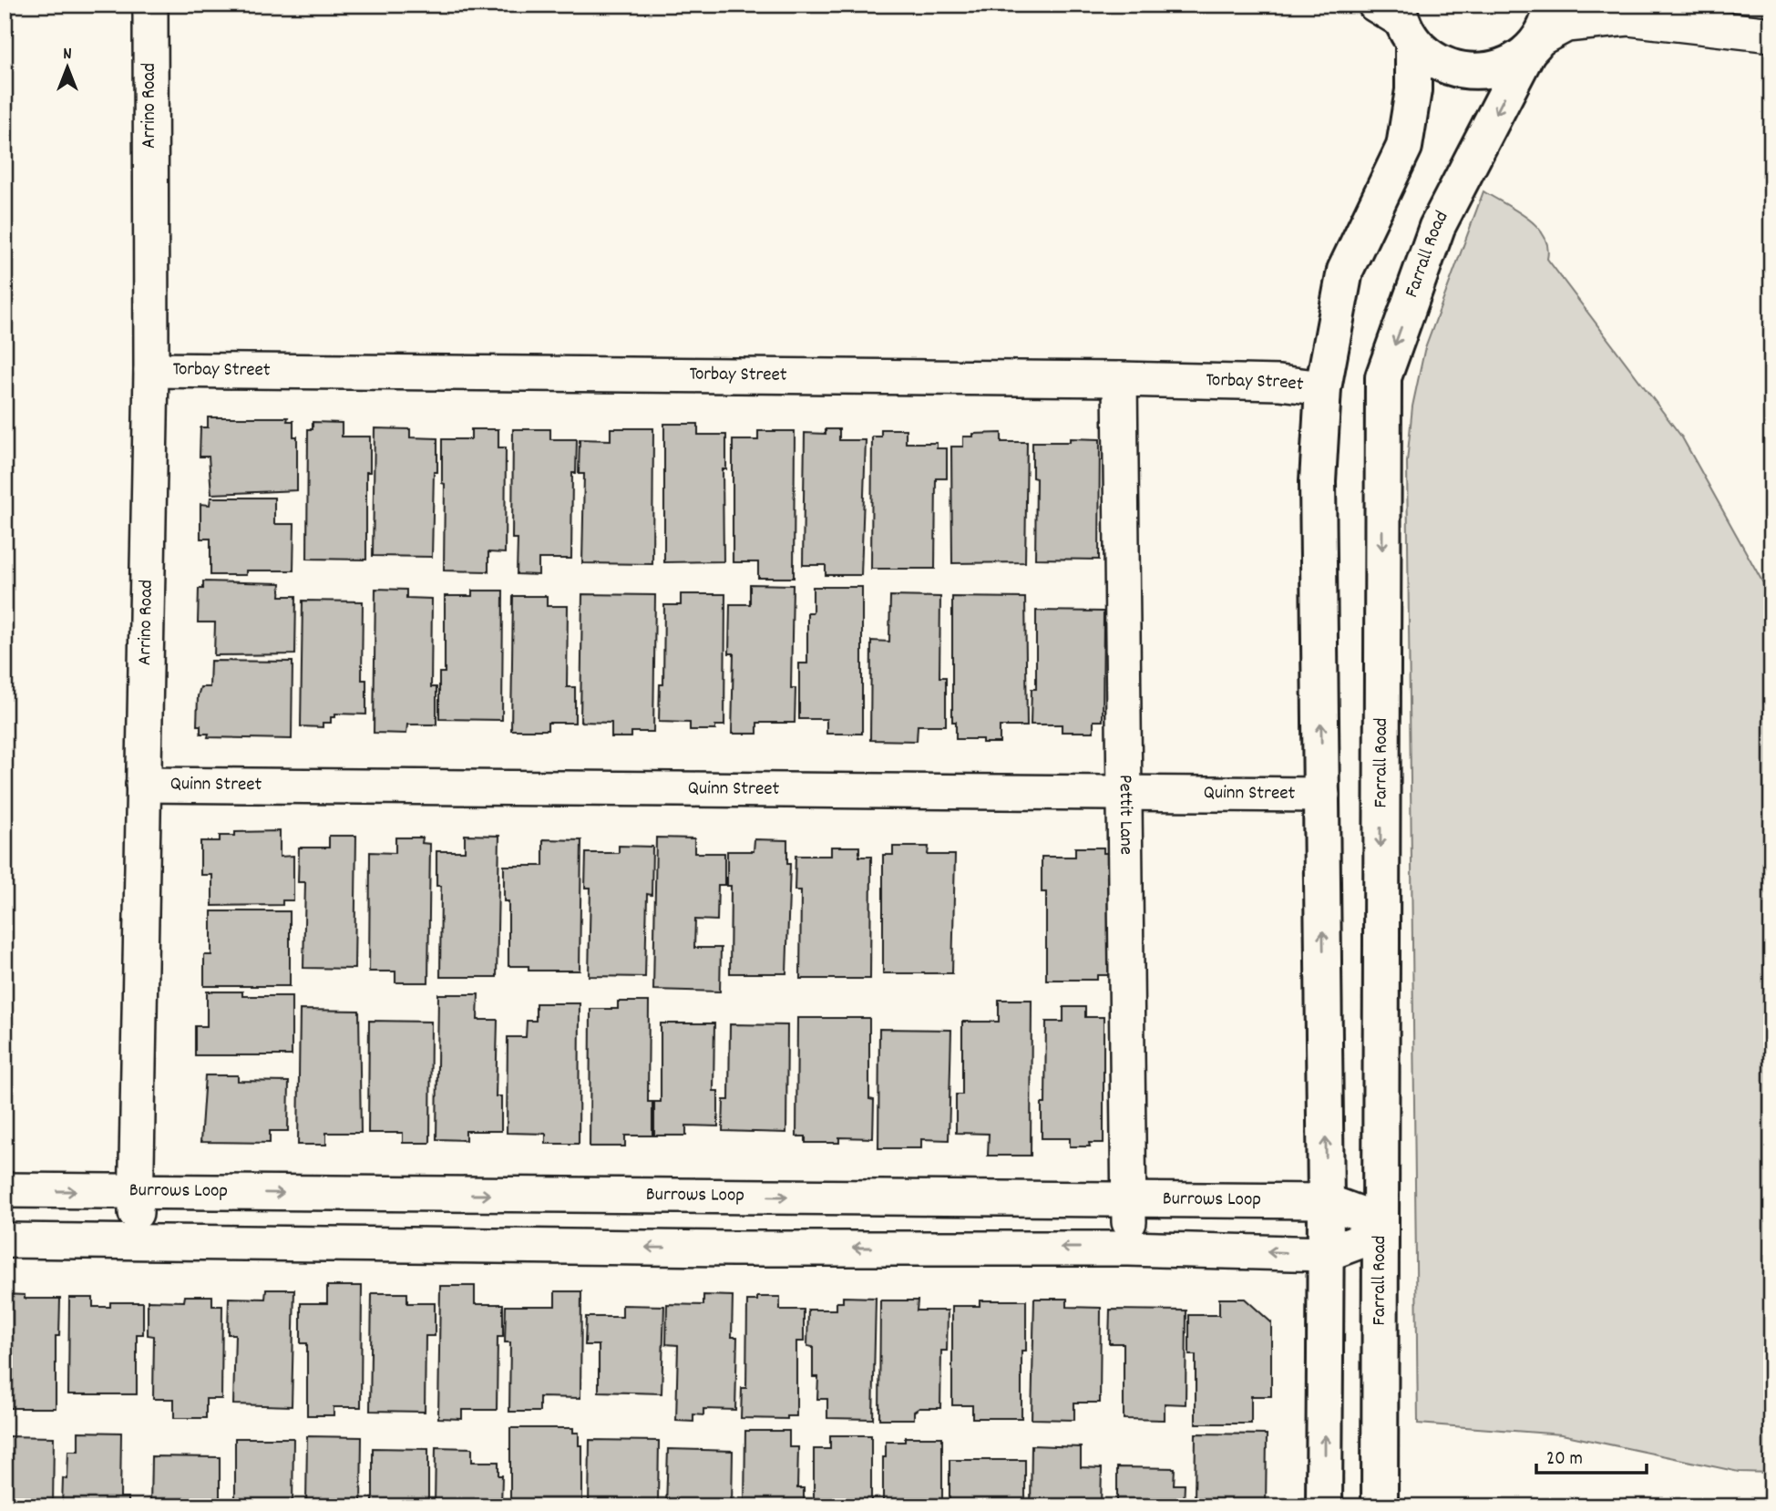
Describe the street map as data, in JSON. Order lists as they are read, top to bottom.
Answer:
{
  "streets": {
    "main road": ["Farrall Road"],
    "street": [
      "Arrino Road",
      "Torbay Street",
      "Quinn Street",
      "Pettit Lane",
      "Burrows Loop"
    ]
  },
  "crossings": [
    ["Arrino Road", "Torbay Street"],
    ["Arrino Road", "Quinn Street"],
    ["Arrino Road", "Burrows Loop"],
    ["Farrall Road", "Burrows Loop"],
    ["Torbay Street", "Pettit Lane"],
    ["Quinn Street", "Pettit Lane"],
    ["Pettit Lane", "Burrows Loop"]
  ],
  "scale_bar": "20 m",
  "north": "top"
}
